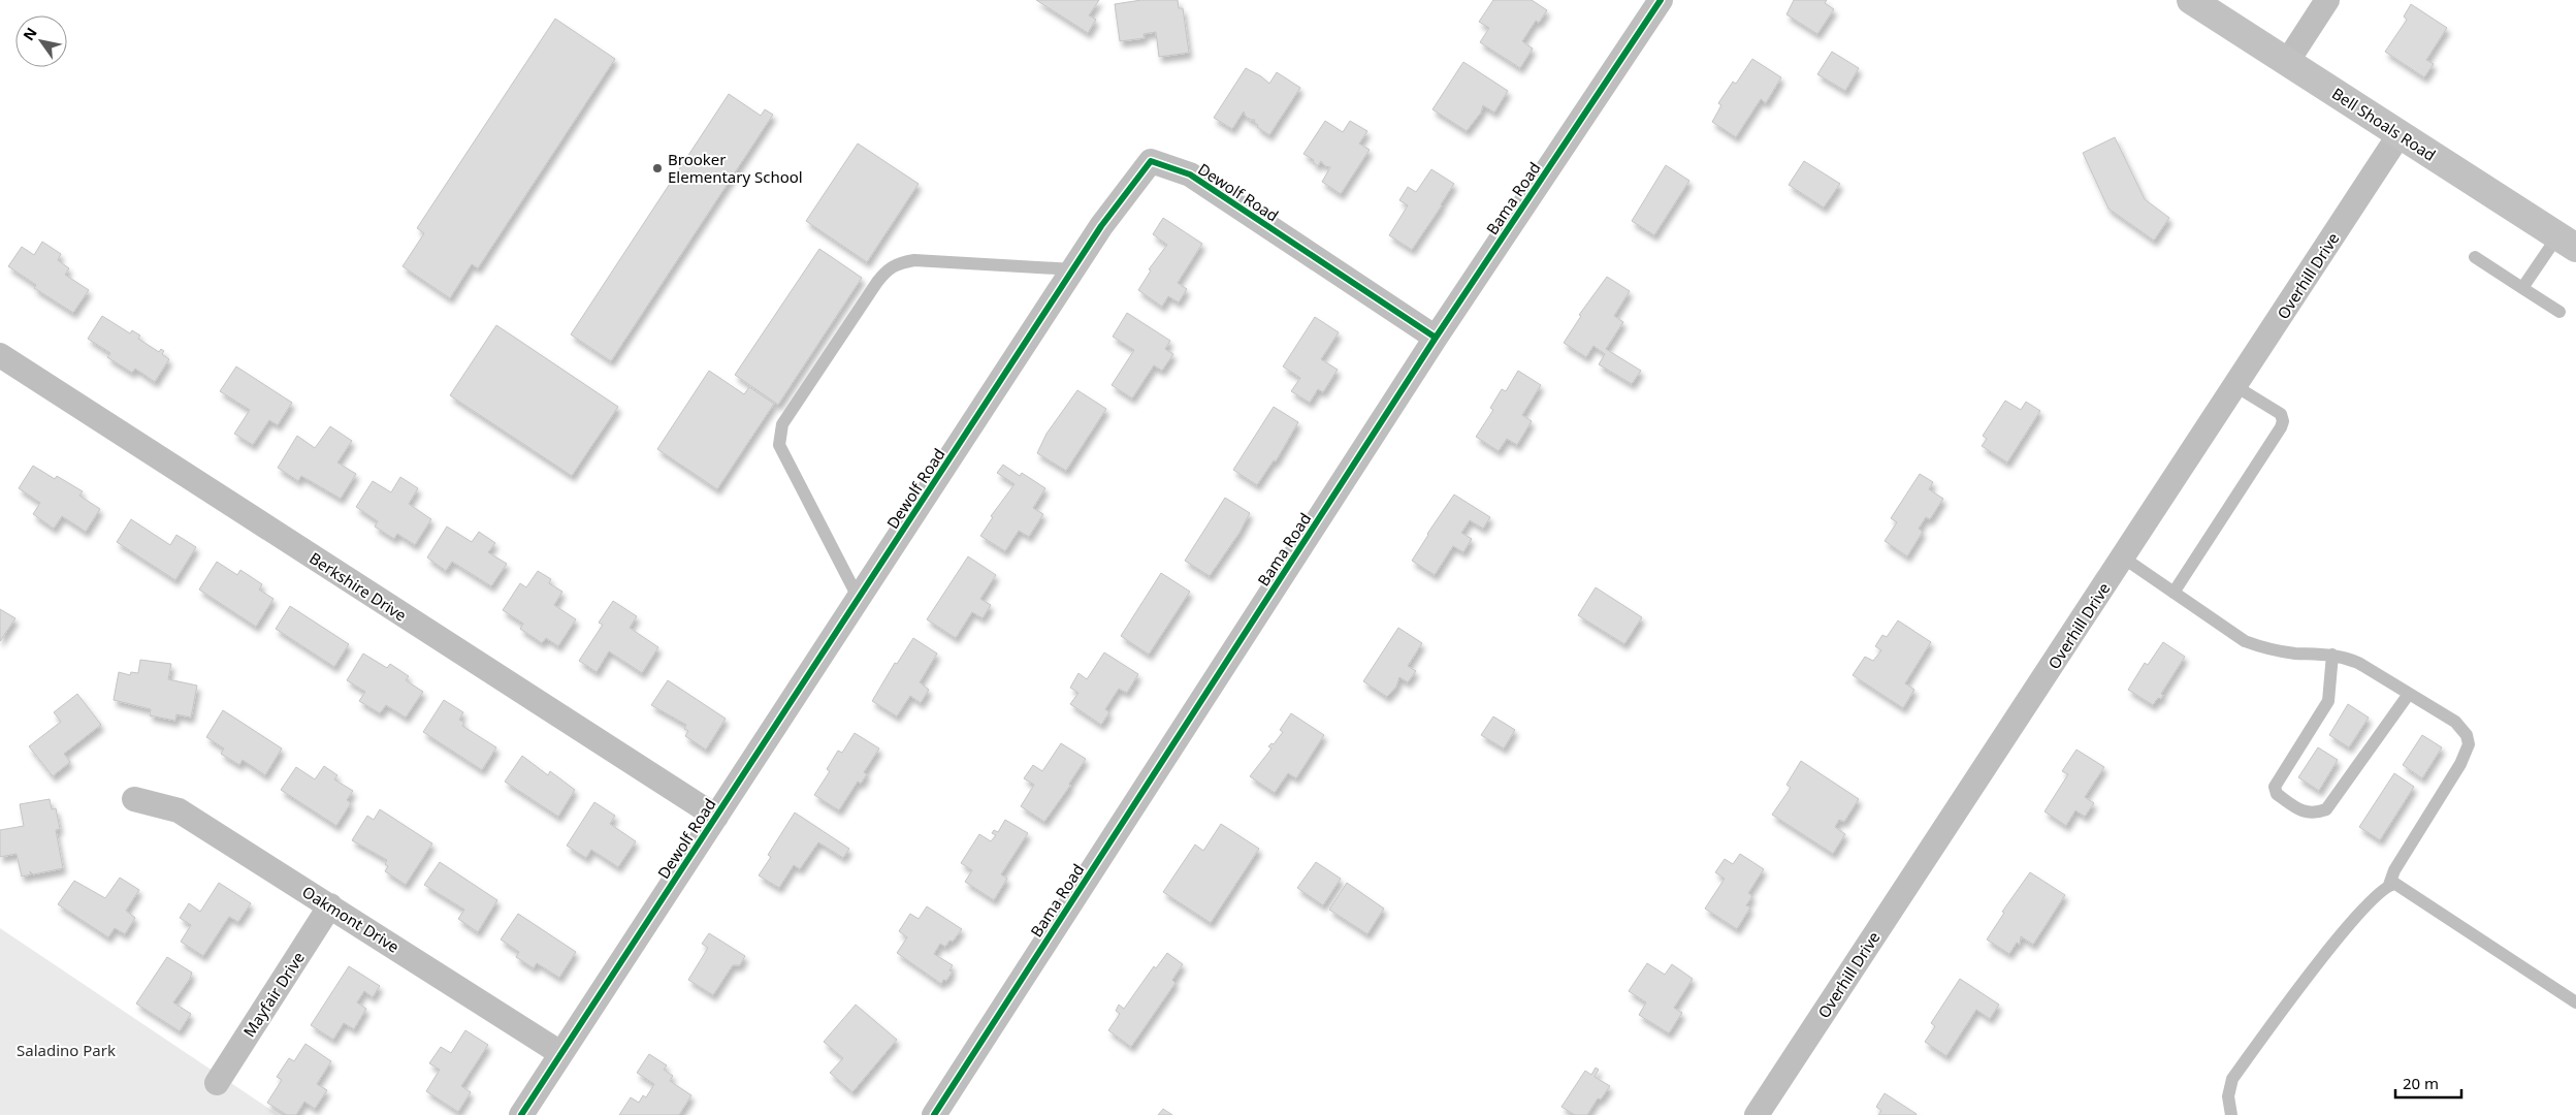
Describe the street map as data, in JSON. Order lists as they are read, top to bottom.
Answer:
{
  "streets": {
    "main road": ["Bell Shoals Road"],
    "street": [
      "Dewolf Road",
      "Bama Road",
      "Overhill Drive",
      "Berkshire Drive",
      "Oakmont Drive",
      "Mayfair Drive"
    ]
  },
  "crossings": [
    ["Bell Shoals Road", "Overhill Drive"],
    ["Dewolf Road", "Bama Road"],
    ["Dewolf Road", "Berkshire Drive"],
    ["Dewolf Road", "Oakmont Drive"],
    ["Oakmont Drive", "Mayfair Drive"]
  ],
  "parks": ["Saladino Park"],
  "places": ["Brooker Elementary School"],
  "scale_bar": "20 m",
  "north": "top left"
}
